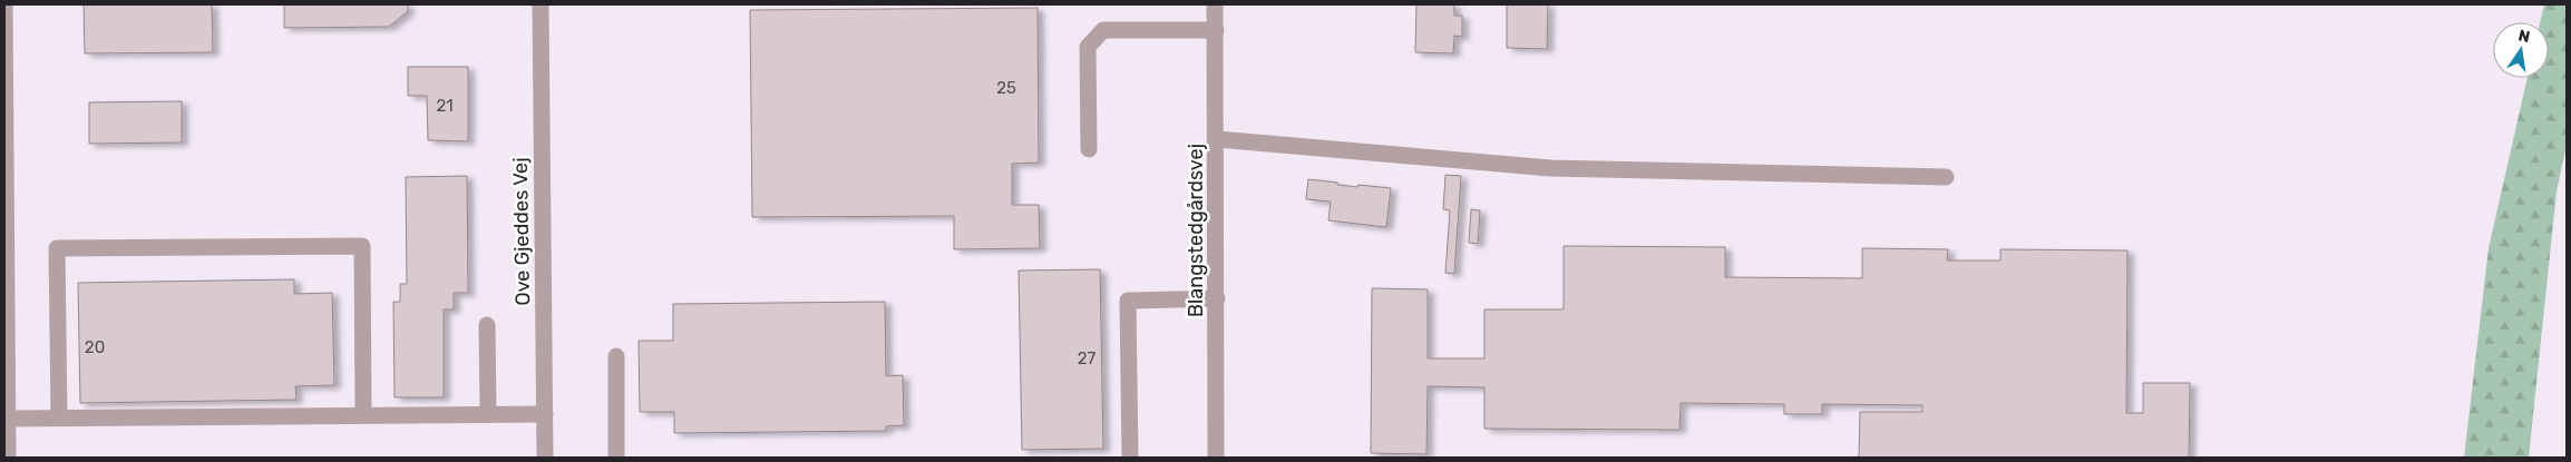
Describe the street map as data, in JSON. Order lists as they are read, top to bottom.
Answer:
{
  "streets": {
    "street": ["Blangstedgårdsvej", "Ove Gjeddes Vej"]
  },
  "house_numbers": [
    "25",
    "21",
    "20",
    "27"
  ],
  "north": "top"
}
